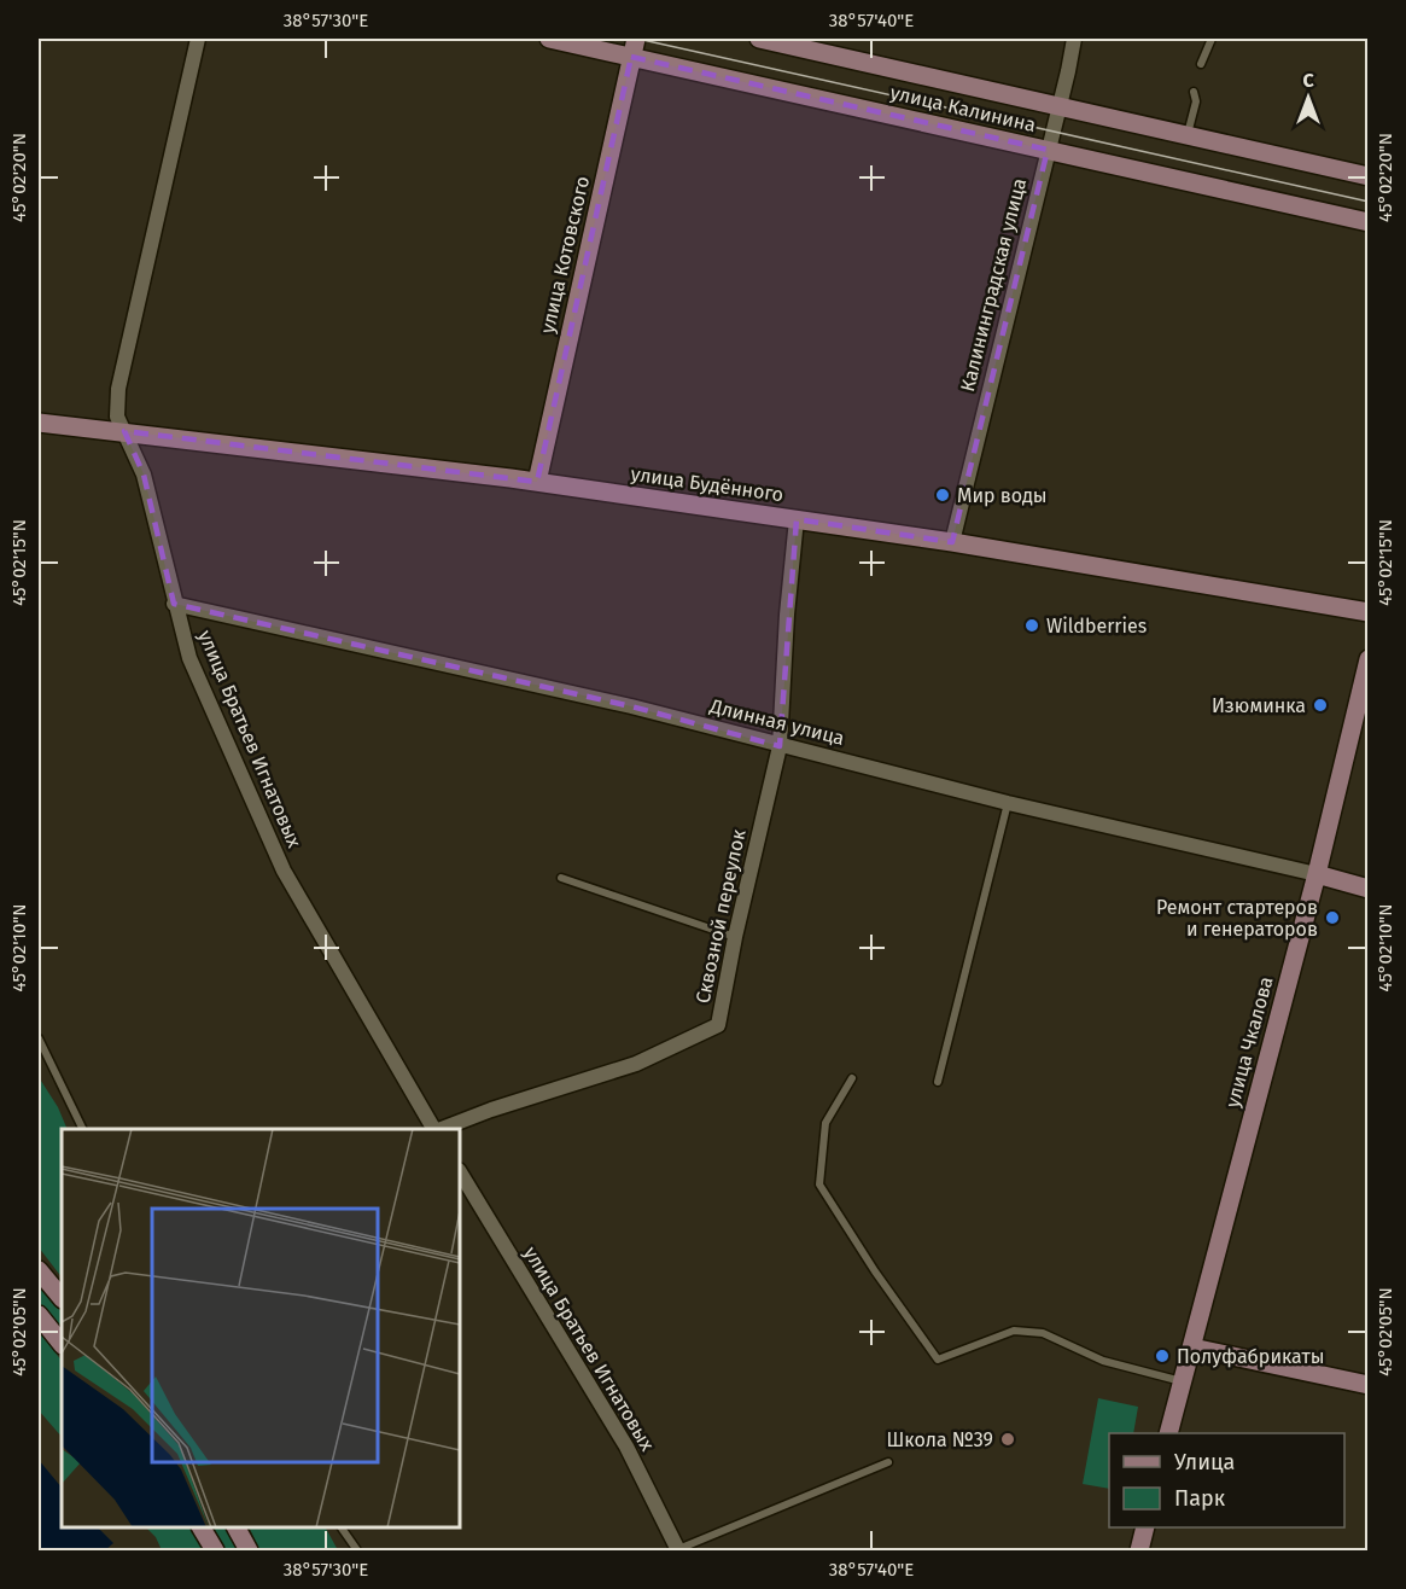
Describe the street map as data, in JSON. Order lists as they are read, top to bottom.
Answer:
{
  "streets": {
    "street": [
      "улица Калинина",
      "улица Котовского",
      "Калининградская улица",
      "улица Будённого",
      "Длинная улица",
      "улица Братьев Игнатовых",
      "Сквозной переулок",
      "улица Чкалова"
    ]
  },
  "crossings": [
    ["улица Калинина", "улица Котовского"],
    ["улица Калинина", "Калининградская улица"],
    ["улица Котовского", "улица Будённого"],
    ["Калининградская улица", "улица Будённого"],
    ["улица Будённого", "улица Братьев Игнатовых"],
    ["улица Будённого", "Сквозной переулок"],
    ["Длинная улица", "улица Братьев Игнатовых"],
    ["Длинная улица", "Сквозной переулок"],
    ["Длинная улица", "улица Чкалова"]
  ],
  "places": [
    "Мир воды",
    "Wildberries",
    "Изюминка",
    "Ремонт стартеров и генераторов",
    "Полуфабрикаты",
    "Школа №39"
  ],
  "legend": ["Улица", "Парк"],
  "north": "top",
  "coordinates": [
    "38°57'30\"E",
    "38°57'40\"E",
    "45°02'20\"N",
    "45°02'15\"N",
    "45°02'10\"N",
    "45°02'05\"N"
  ]
}
